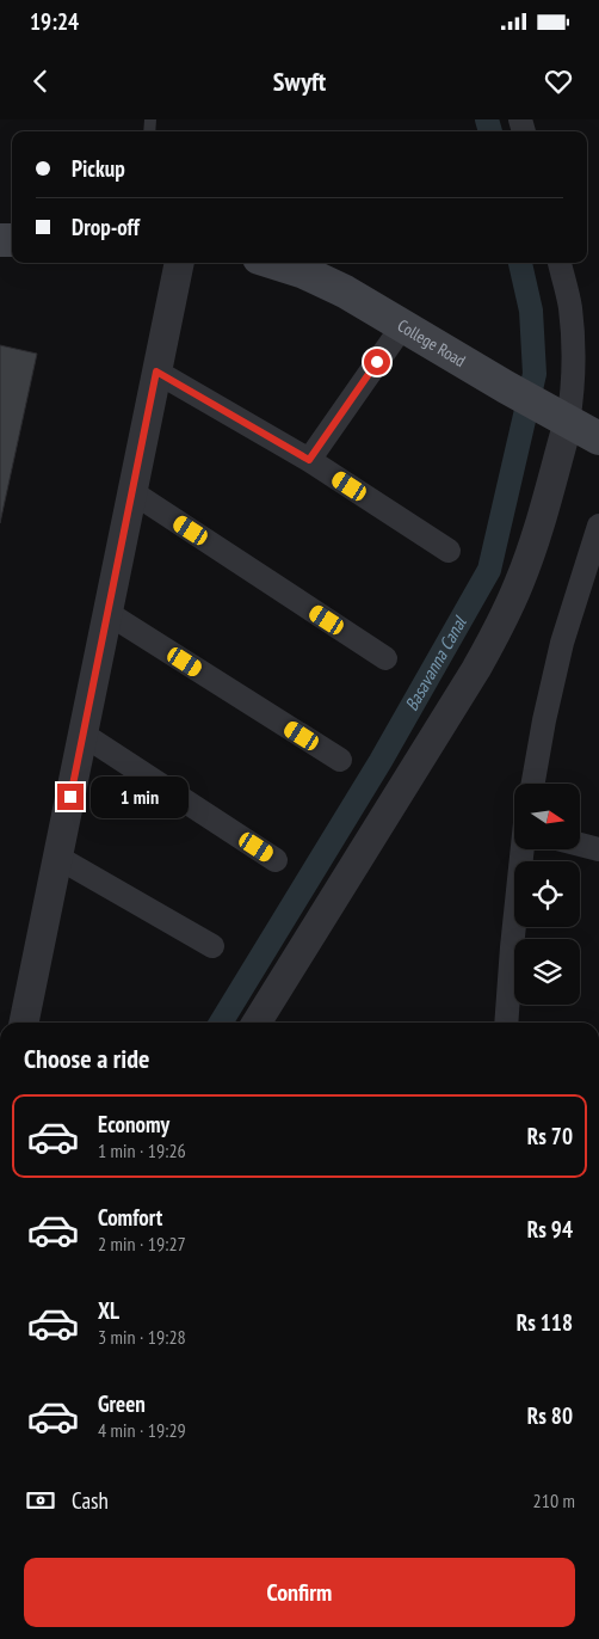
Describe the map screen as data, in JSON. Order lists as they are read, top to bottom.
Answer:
{
  "streets": {
    "main road": ["College Road"]
  },
  "water": ["Basavanna Canal"],
  "north": "right",
  "page": {
    "status": "19:24",
    "header": "Swyft",
    "banner": ["Pickup", "Drop-off"],
    "bubble": "1 min",
    "heading": "Choose a ride",
    "list": [
      {
        "name": "Economy",
        "note": "1 min · 19:26",
        "value": "Rs 70"
      },
      {
        "name": "Comfort",
        "note": "2 min · 19:27",
        "value": "Rs 94"
      },
      {
        "name": "XL",
        "note": "3 min · 19:28",
        "value": "Rs 118"
      },
      {
        "name": "Green",
        "note": "4 min · 19:29",
        "value": "Rs 80"
      }
    ],
    "pay": ["Cash", "210 m"],
    "buttons": "Confirm"
  }
}
